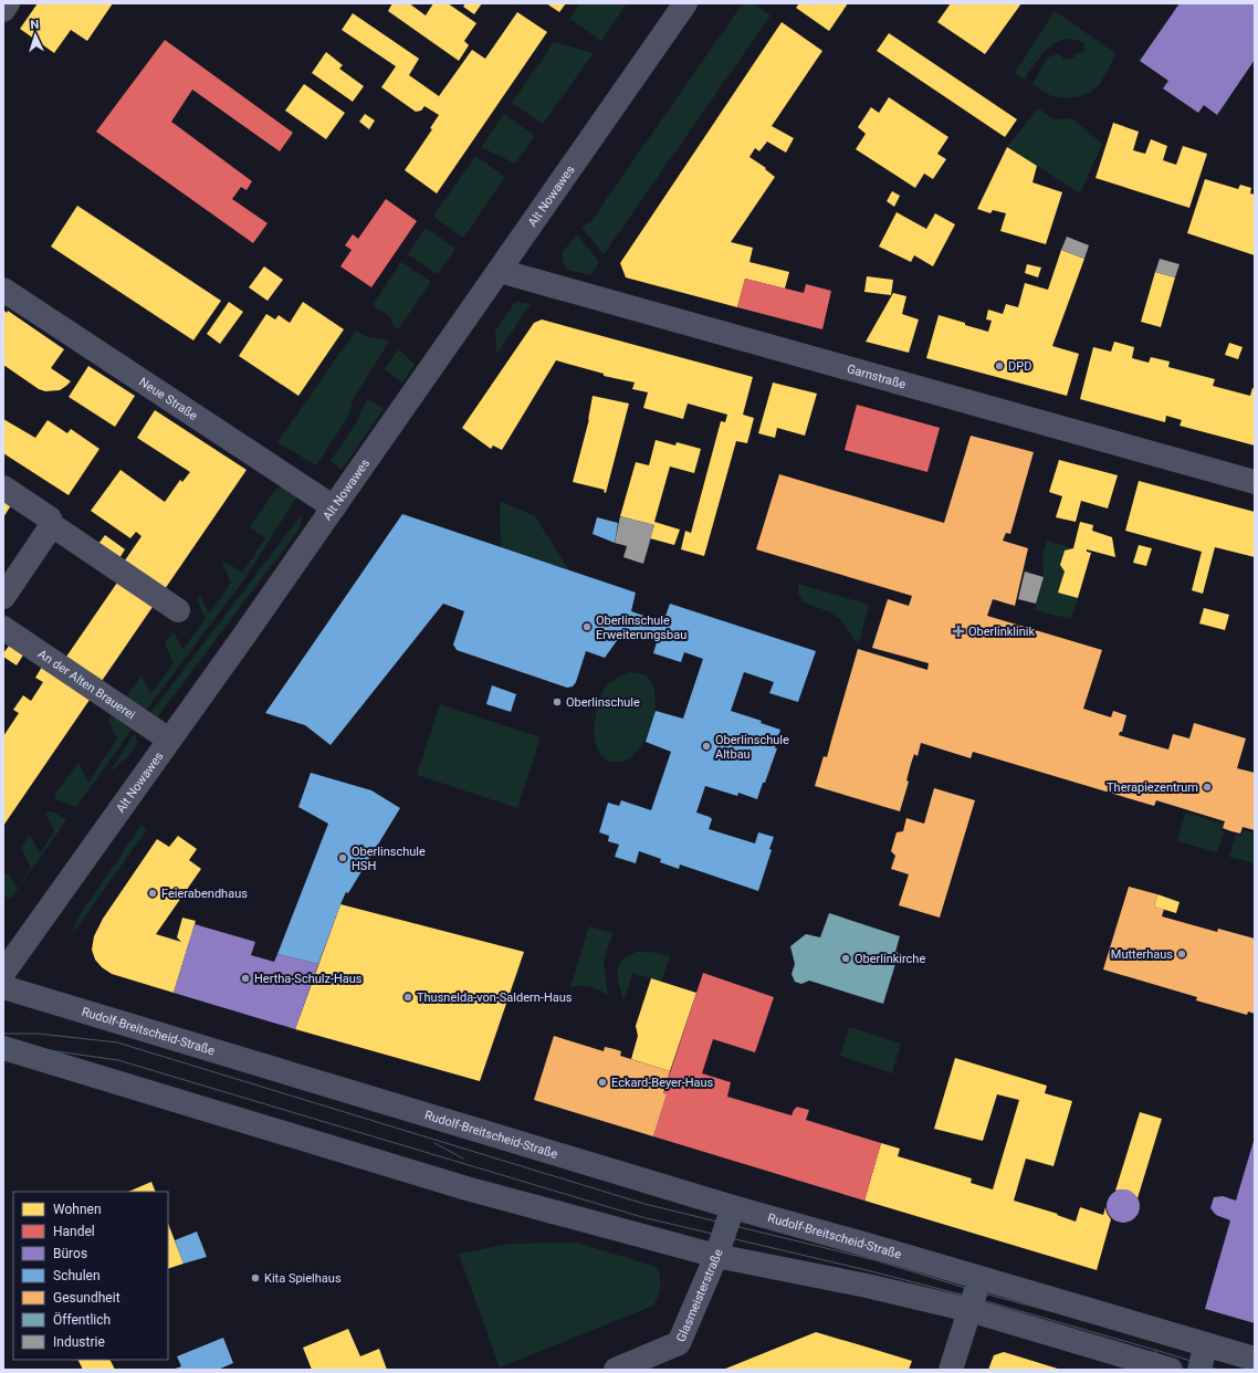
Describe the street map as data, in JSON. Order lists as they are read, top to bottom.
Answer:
{
  "streets": {
    "street": [
      "Alt Nowawes",
      "Garnstraße",
      "Neue Straße",
      "An der Alten Brauerei",
      "Rudolf-Breitscheid-Straße",
      "Glasmeisterstraße"
    ]
  },
  "crossings": [
    ["Alt Nowawes", "Garnstraße"],
    ["Alt Nowawes", "Neue Straße"],
    ["Alt Nowawes", "An der Alten Brauerei"],
    ["Rudolf-Breitscheid-Straße", "Glasmeisterstraße"]
  ],
  "places": {
    "other": [
      "DPD",
      "Oberlinschule Erweiterungsbau",
      "Oberlinschule",
      "Oberlinschule Altbau",
      "Therapiezentrum",
      "Oberlinschule HSH",
      "Feierabendhaus",
      "Mutterhaus",
      "Oberlinkirche",
      "Hertha-Schulz-Haus",
      "Thusnelda-von-Saldern-Haus",
      "Eckard-Beyer-Haus",
      "Kita Spielhaus"
    ],
    "health": ["Oberlinklinik"]
  },
  "legend": [
    "Wohnen",
    "Handel",
    "Büros",
    "Schulen",
    "Gesundheit",
    "Öffentlich",
    "Industrie"
  ],
  "north": "top"
}
